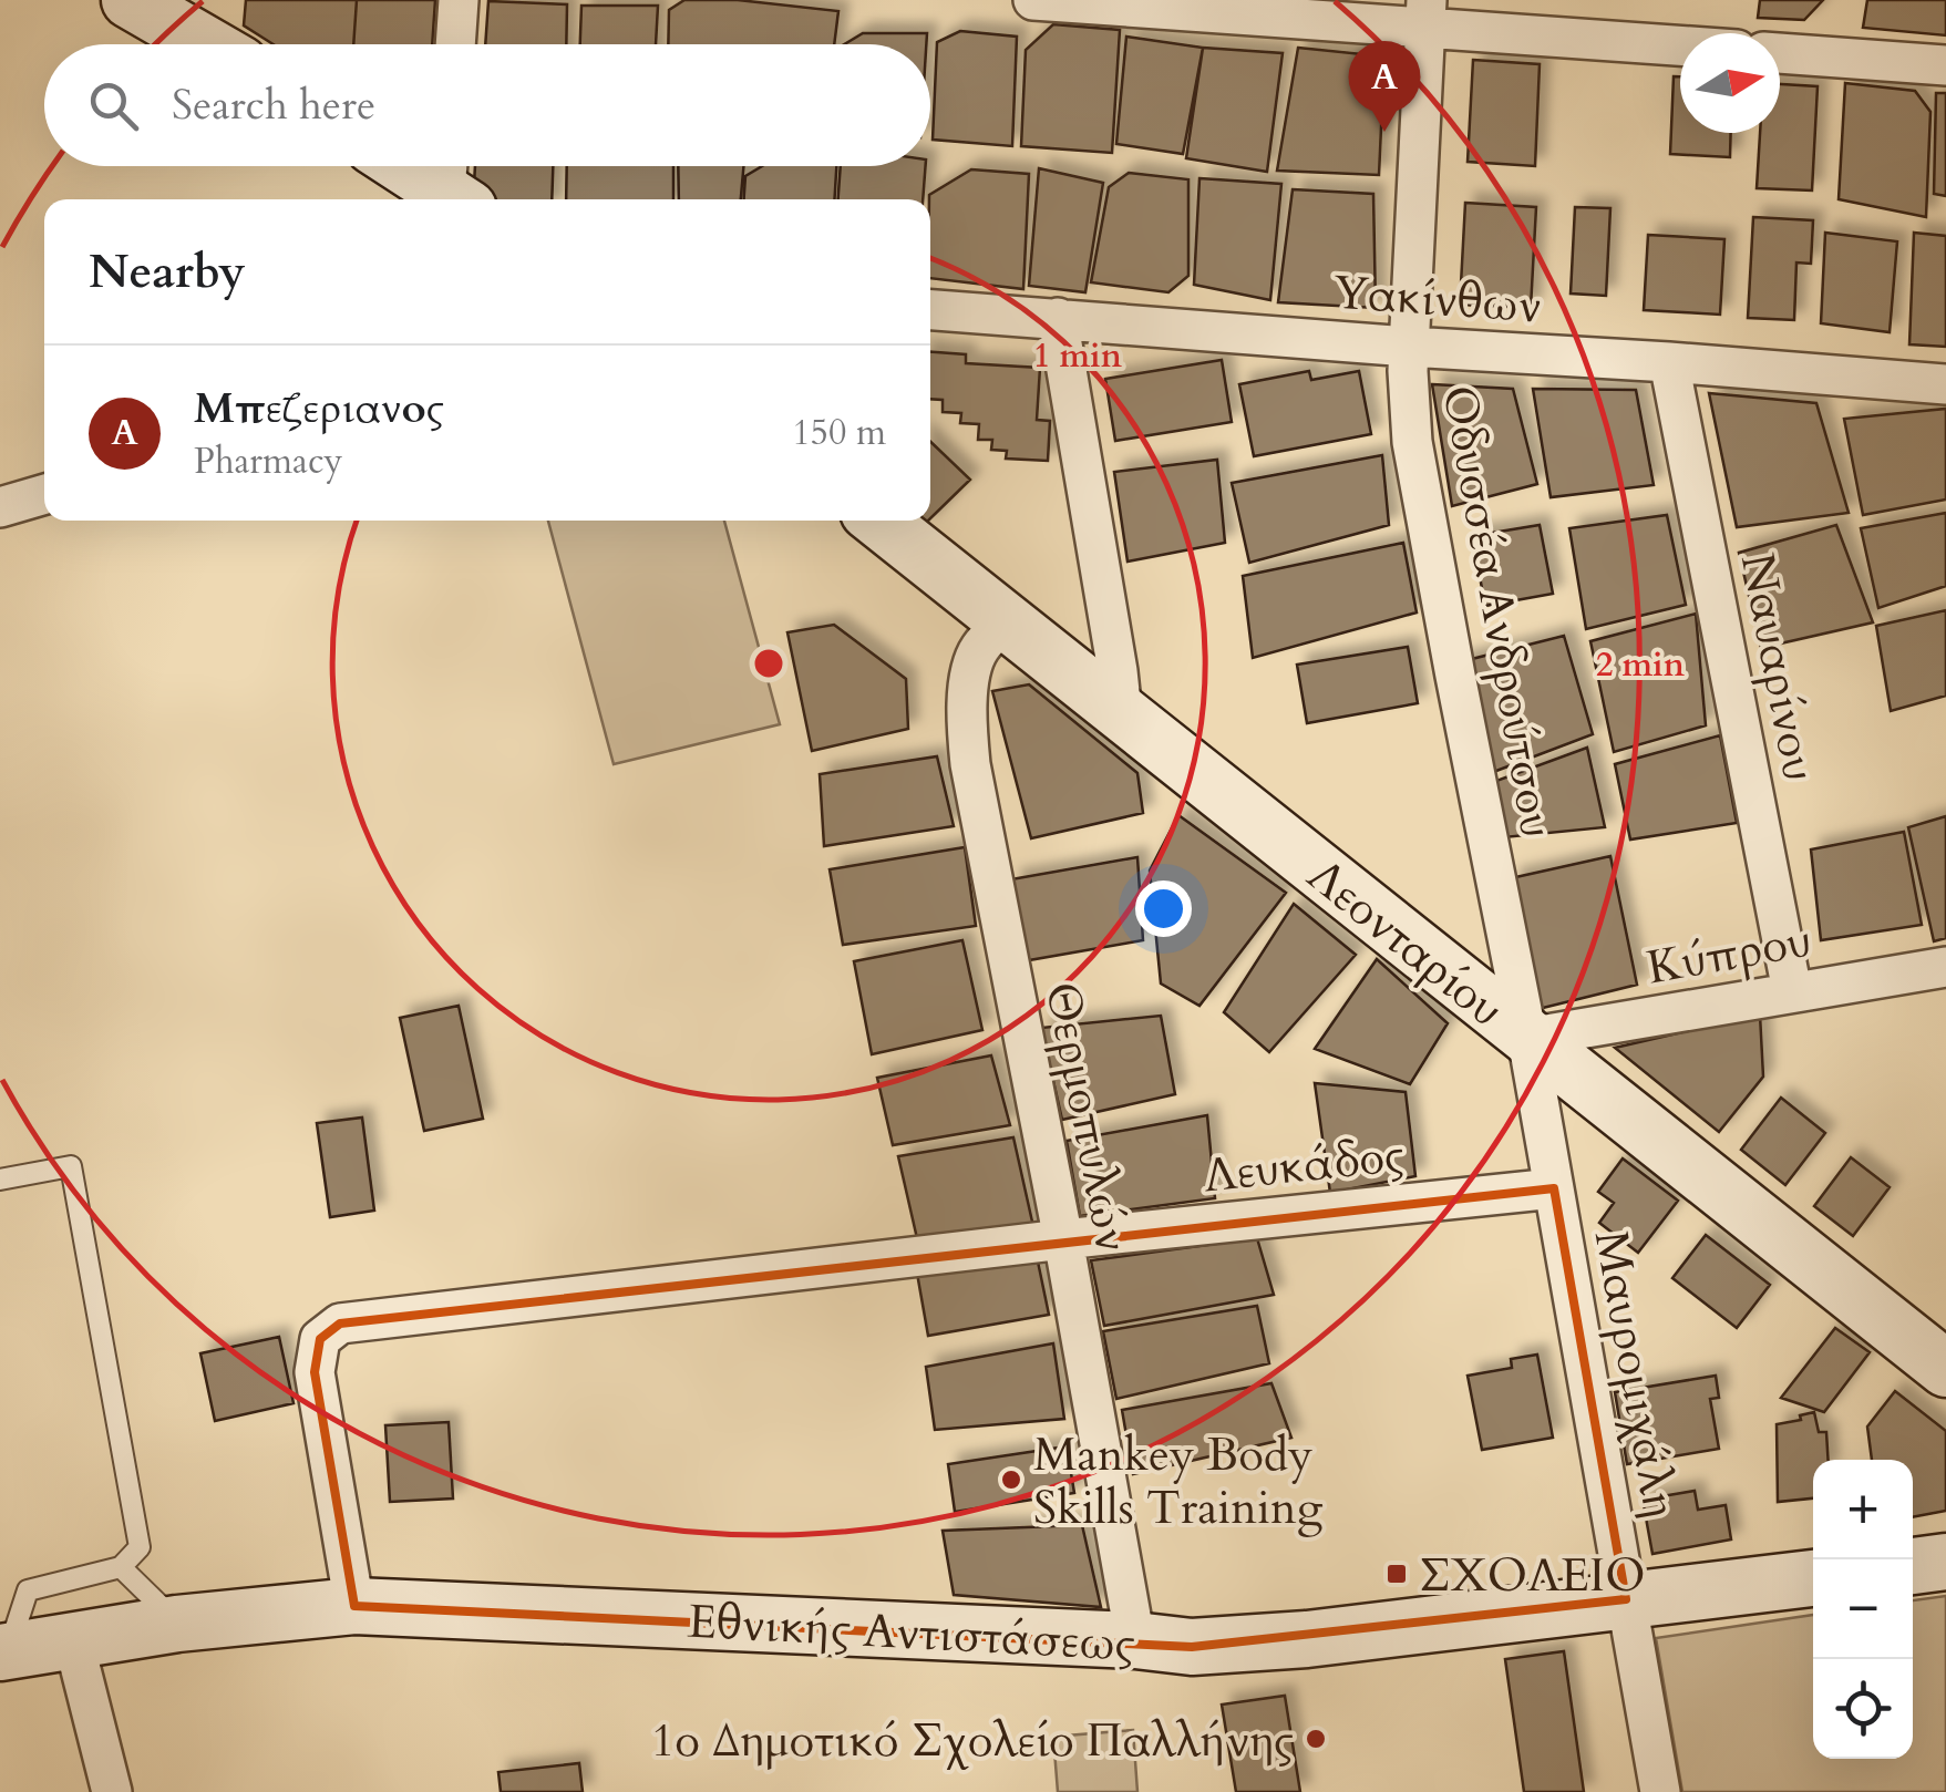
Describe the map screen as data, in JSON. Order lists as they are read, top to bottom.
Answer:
{
  "streets": {
    "main road": ["Λεονταρίου", "Εθνικής Αντιστάσεως"],
    "street": [
      "Υακίνθων",
      "Οδυσσέα Ανδρούτσου",
      "Ναυαρίνου",
      "Κύπρου",
      "Θερμοπυλών",
      "Λευκάδος",
      "Μαυρομιχάλη"
    ]
  },
  "crossings": [
    ["Υακίνθων", "Οδυσσέα Ανδρούτσου"],
    ["Υακίνθων", "Ναυαρίνου"],
    ["Οδυσσέα Ανδρούτσου", "Λεονταρίου"],
    ["Ναυαρίνου", "Κύπρου"],
    ["Λεονταρίου", "Κύπρου"],
    ["Λεονταρίου", "Θερμοπυλών"],
    ["Λεονταρίου", "Μαυρομιχάλη"],
    ["Κύπρου", "Μαυρομιχάλη"],
    ["Θερμοπυλών", "Λευκάδος"],
    ["Θερμοπυλών", "Εθνικής Αντιστάσεως"],
    ["Λευκάδος", "Μαυρομιχάλη"],
    ["Λευκάδος", "Εθνικής Αντιστάσεως"],
    ["Μαυρομιχάλη", "Εθνικής Αντιστάσεως"]
  ],
  "places": {
    "other": ["Mankey Body Skills Training", "1ο Δημοτικό Σχολείο Παλλήνης"],
    "transit": ["ΣΧΟΛΕΙΟ"]
  },
  "north": "right",
  "page": {
    "pins": "A",
    "search": "Search here",
    "heading": "Nearby",
    "list": [
      {
        "mark": "A",
        "name": "Μπεζεριανος",
        "note": "Pharmacy",
        "value": "150 m"
      }
    ],
    "map_buttons": ["+", "−"]
  },
  "rings": ["1 min", "2 min"]
}
